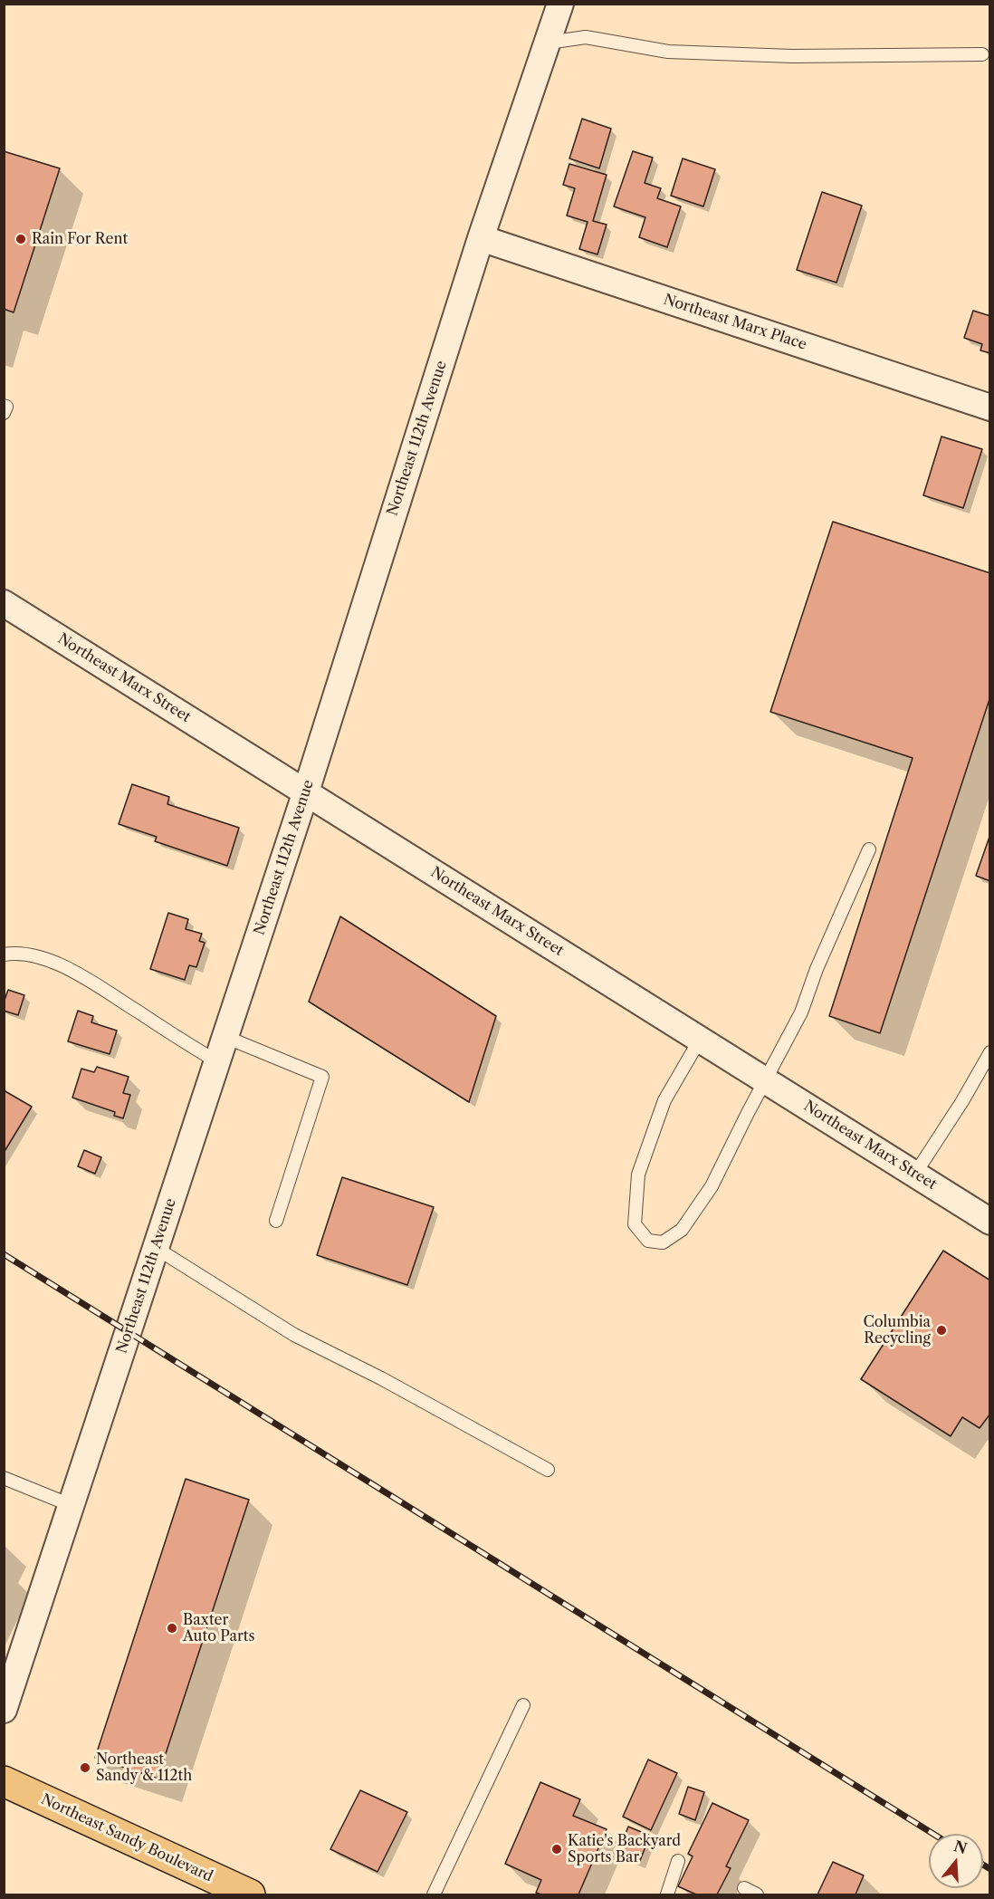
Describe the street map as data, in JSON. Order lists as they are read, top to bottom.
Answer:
{
  "streets": {
    "main road": ["Northeast Sandy Boulevard"],
    "street": ["Northeast Marx Place", "Northeast 112th Avenue", "Northeast Marx Street"]
  },
  "crossings": [
    ["Northeast Marx Place", "Northeast 112th Avenue"],
    ["Northeast 112th Avenue", "Northeast Marx Street"]
  ],
  "places": [
    "Rain For Rent",
    "Columbia Recycling",
    "Baxter Auto Parts",
    "Northeast Sandy & 112th",
    "Katie's Backyard Sports Bar"
  ],
  "north": "top"
}
